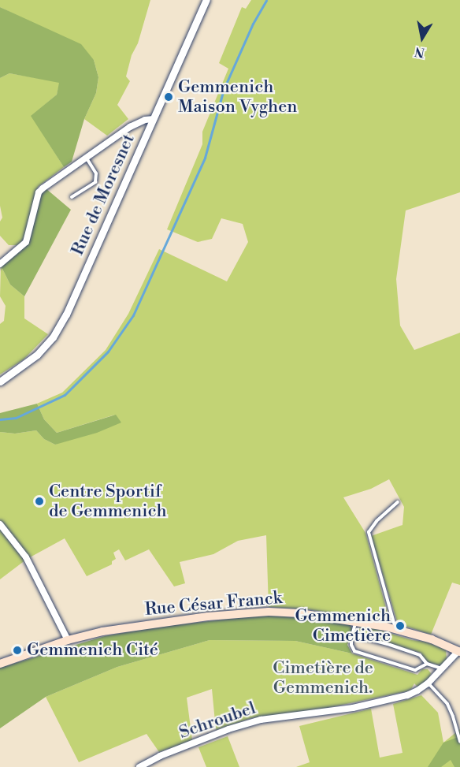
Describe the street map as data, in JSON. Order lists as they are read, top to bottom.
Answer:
{
  "streets": {
    "main road": ["Rue César Franck"],
    "street": ["Rue de Moresnet", "Schroubel"]
  },
  "crossings": [
    ["Rue César Franck", "Schroubel"]
  ],
  "parks": ["Cimetière de Gemmenich."],
  "places": [
    "Gemmenich Maison Vyghen",
    "Centre Sportif de Gemmenich",
    "Gemmenich Cimetière",
    "Gemmenich Cité"
  ],
  "north": "bottom"
}
